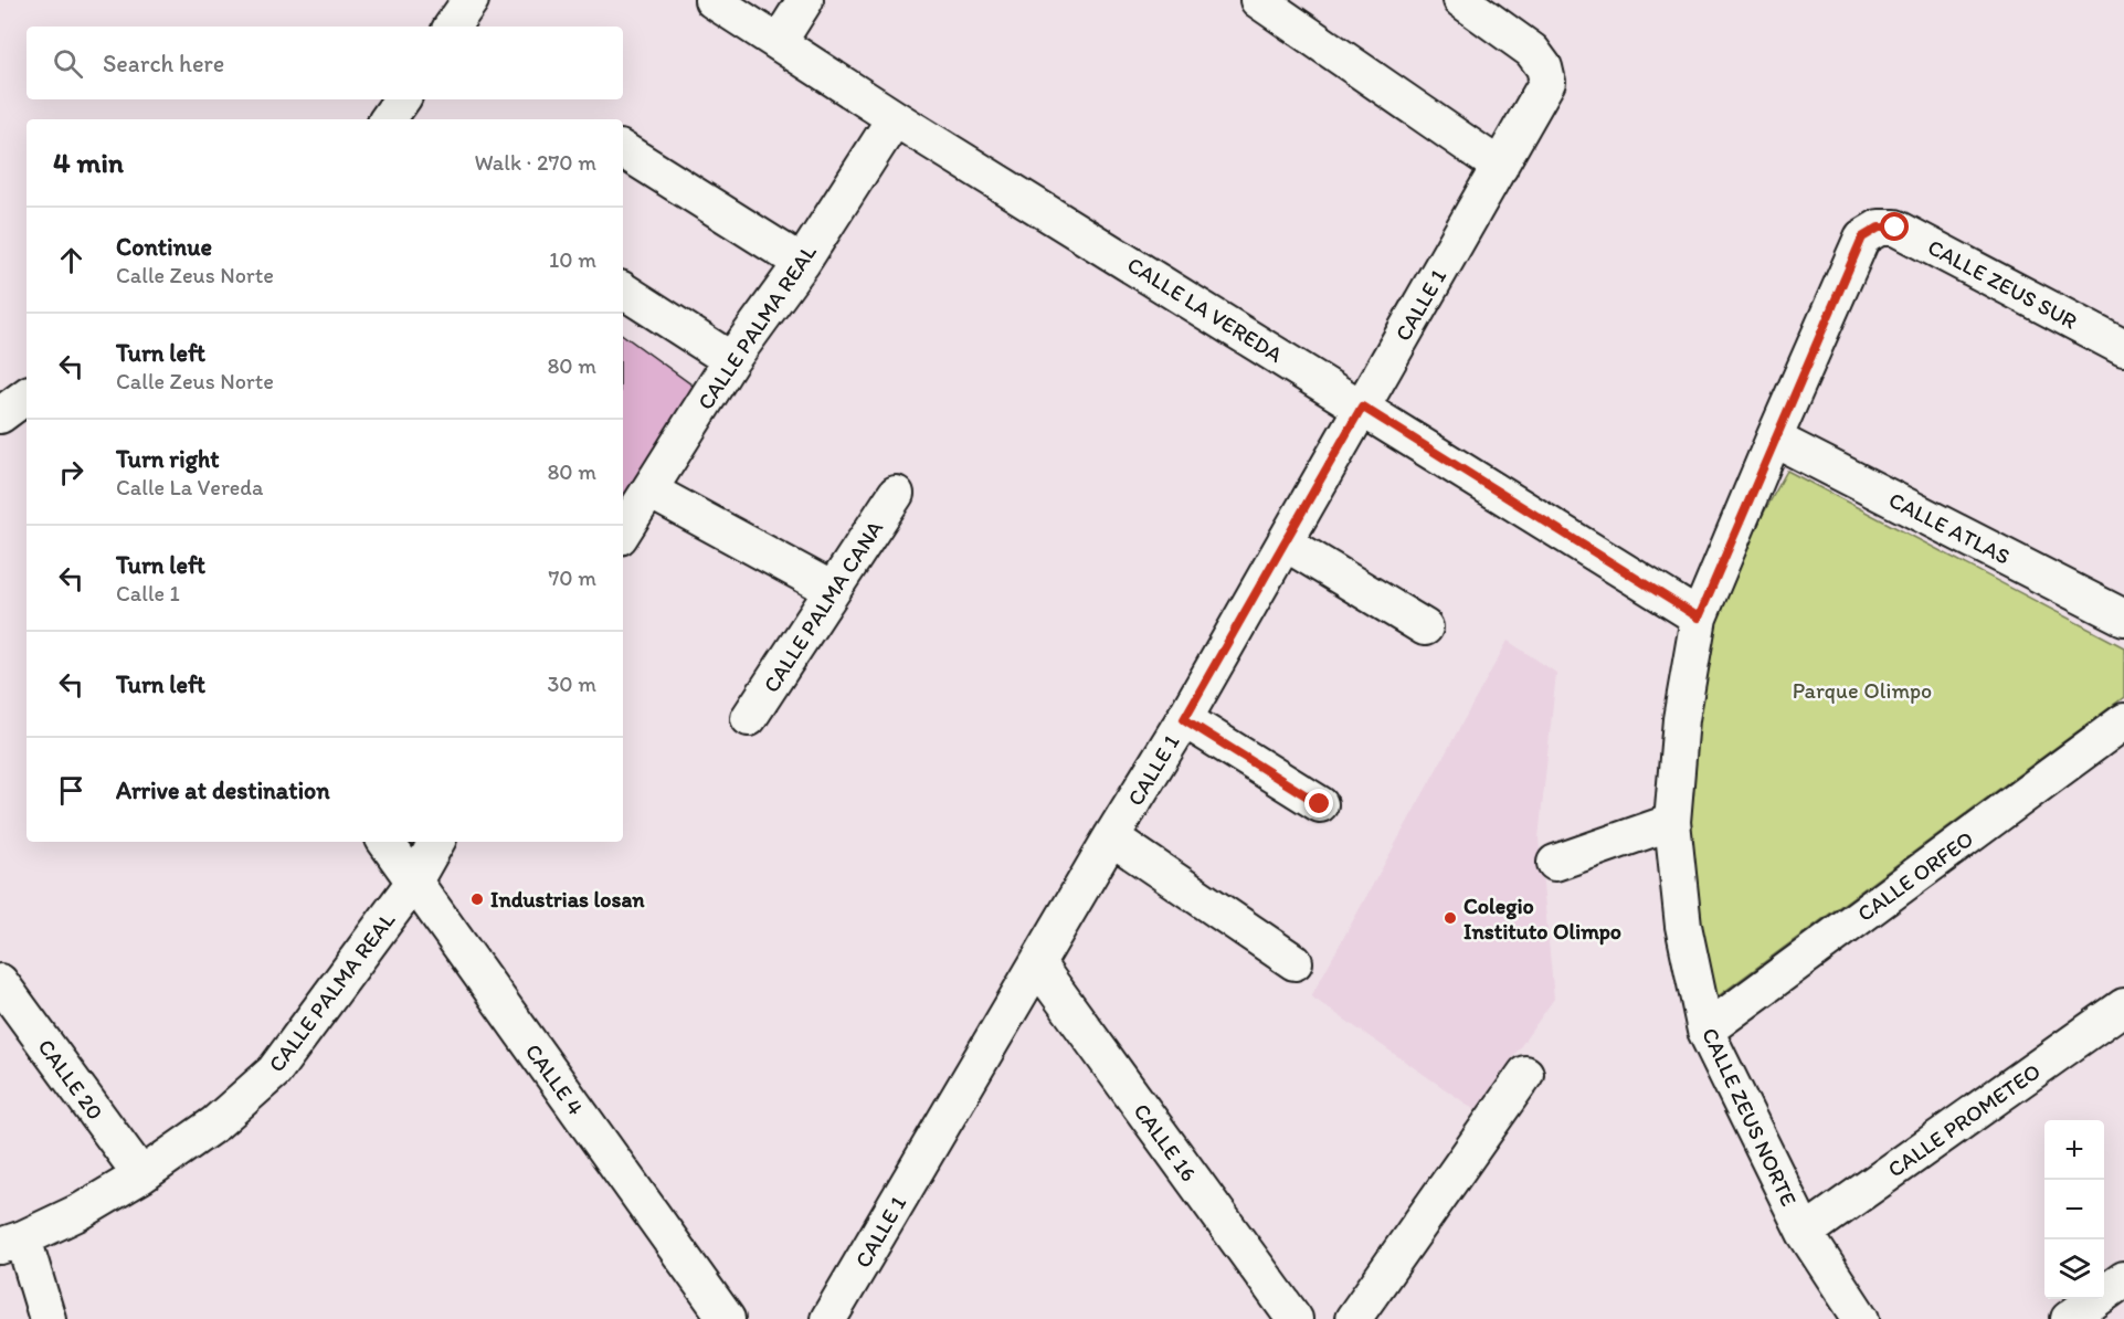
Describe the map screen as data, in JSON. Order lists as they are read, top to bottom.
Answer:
{
  "streets": {
    "street": [
      "CALLE ZEUS SUR",
      "CALLE 1",
      "CALLE LA VEREDA",
      "CALLE PALMA REAL",
      "CALLE ATLAS",
      "CALLE PALMA CANA",
      "CALLE ORFEO",
      "CALLE 20",
      "CALLE 4",
      "CALLE ZEUS NORTE",
      "CALLE PROMETEO",
      "CALLE 16"
    ]
  },
  "crossings": [
    ["CALLE ZEUS SUR", "CALLE ZEUS NORTE"],
    ["CALLE 1", "CALLE LA VEREDA"],
    ["CALLE 1", "CALLE 16"],
    ["CALLE LA VEREDA", "CALLE PALMA REAL"],
    ["CALLE LA VEREDA", "CALLE ZEUS NORTE"],
    ["CALLE PALMA REAL", "CALLE 20"],
    ["CALLE PALMA REAL", "CALLE 4"],
    ["CALLE ATLAS", "CALLE ZEUS NORTE"],
    ["CALLE ORFEO", "CALLE ZEUS NORTE"],
    ["CALLE ZEUS NORTE", "CALLE PROMETEO"]
  ],
  "parks": ["Parque Olimpo"],
  "places": ["Industrias losan", "Colegio Instituto Olimpo"],
  "page": {
    "search": "Search here",
    "heading": ["4 min", "Walk · 270 m"],
    "list": [
      ["Continue", "Calle Zeus Norte", "10 m"],
      ["Turn left", "Calle Zeus Norte", "80 m"],
      ["Turn right", "Calle La Vereda", "80 m"],
      ["Turn left", "Calle 1", "70 m"],
      ["Turn left", "30 m"],
      "Arrive at destination"
    ],
    "map_buttons": ["+", "−"]
  }
}
